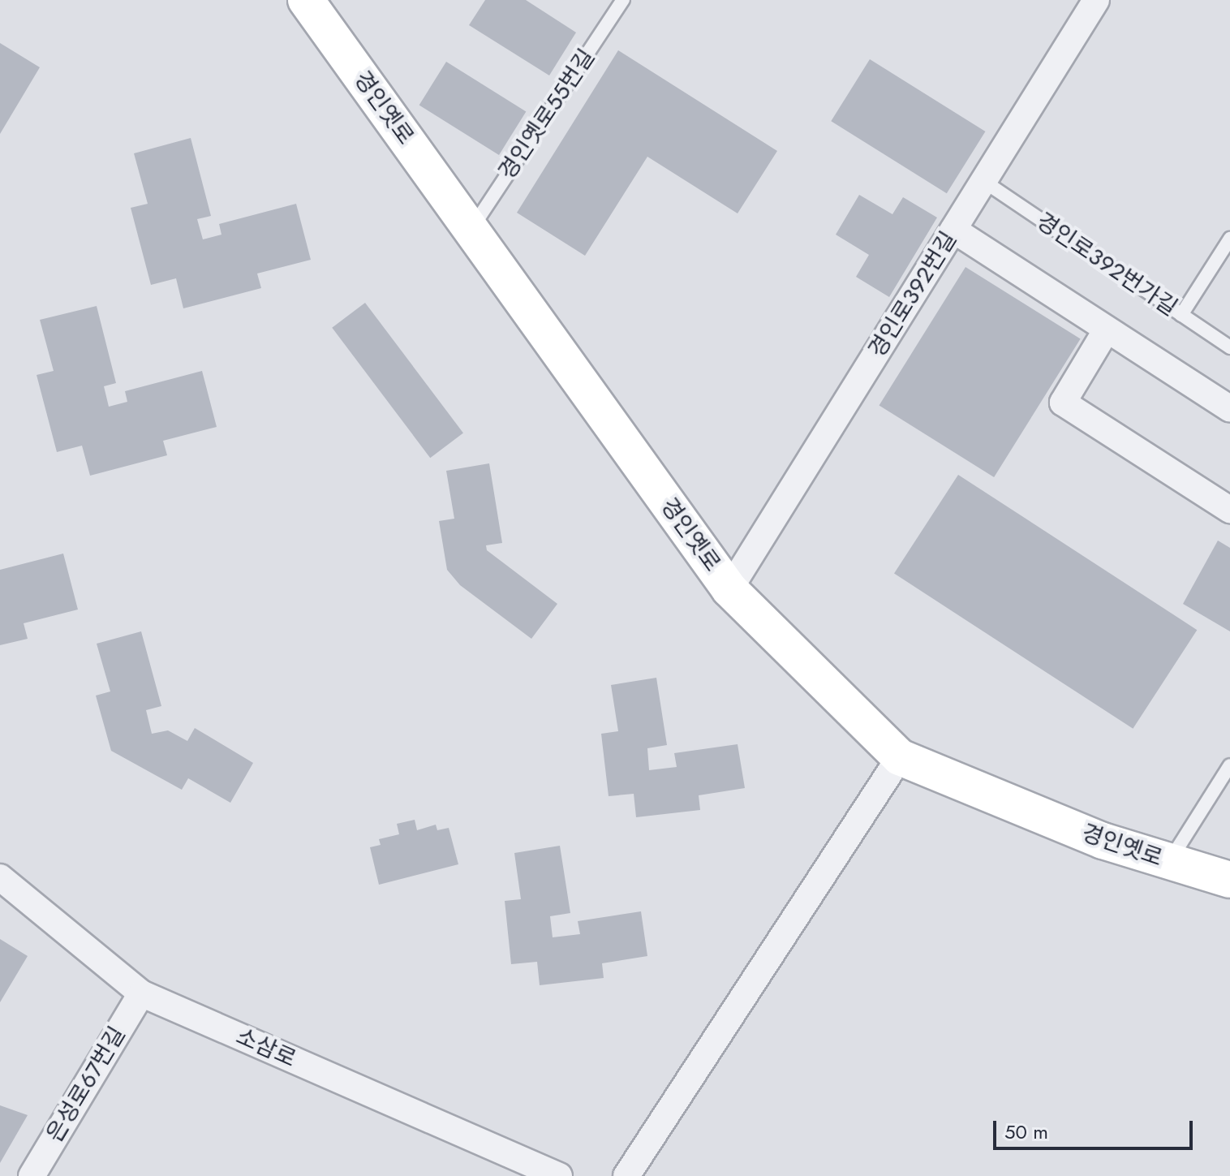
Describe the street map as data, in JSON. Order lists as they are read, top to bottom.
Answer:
{
  "streets": {
    "street": [
      "경인옛로",
      "경인로392번길",
      "소삼로",
      "은성로67번길"
    ],
    "lane": ["경인옛로55번길", "경인로392번가길"]
  },
  "crossings": [
    ["경인옛로", "경인옛로55번길"],
    ["경인옛로", "경인로392번길"],
    ["경인로392번가길", "경인로392번길"],
    ["소삼로", "은성로67번길"]
  ],
  "scale_bar": "50 m"
}
